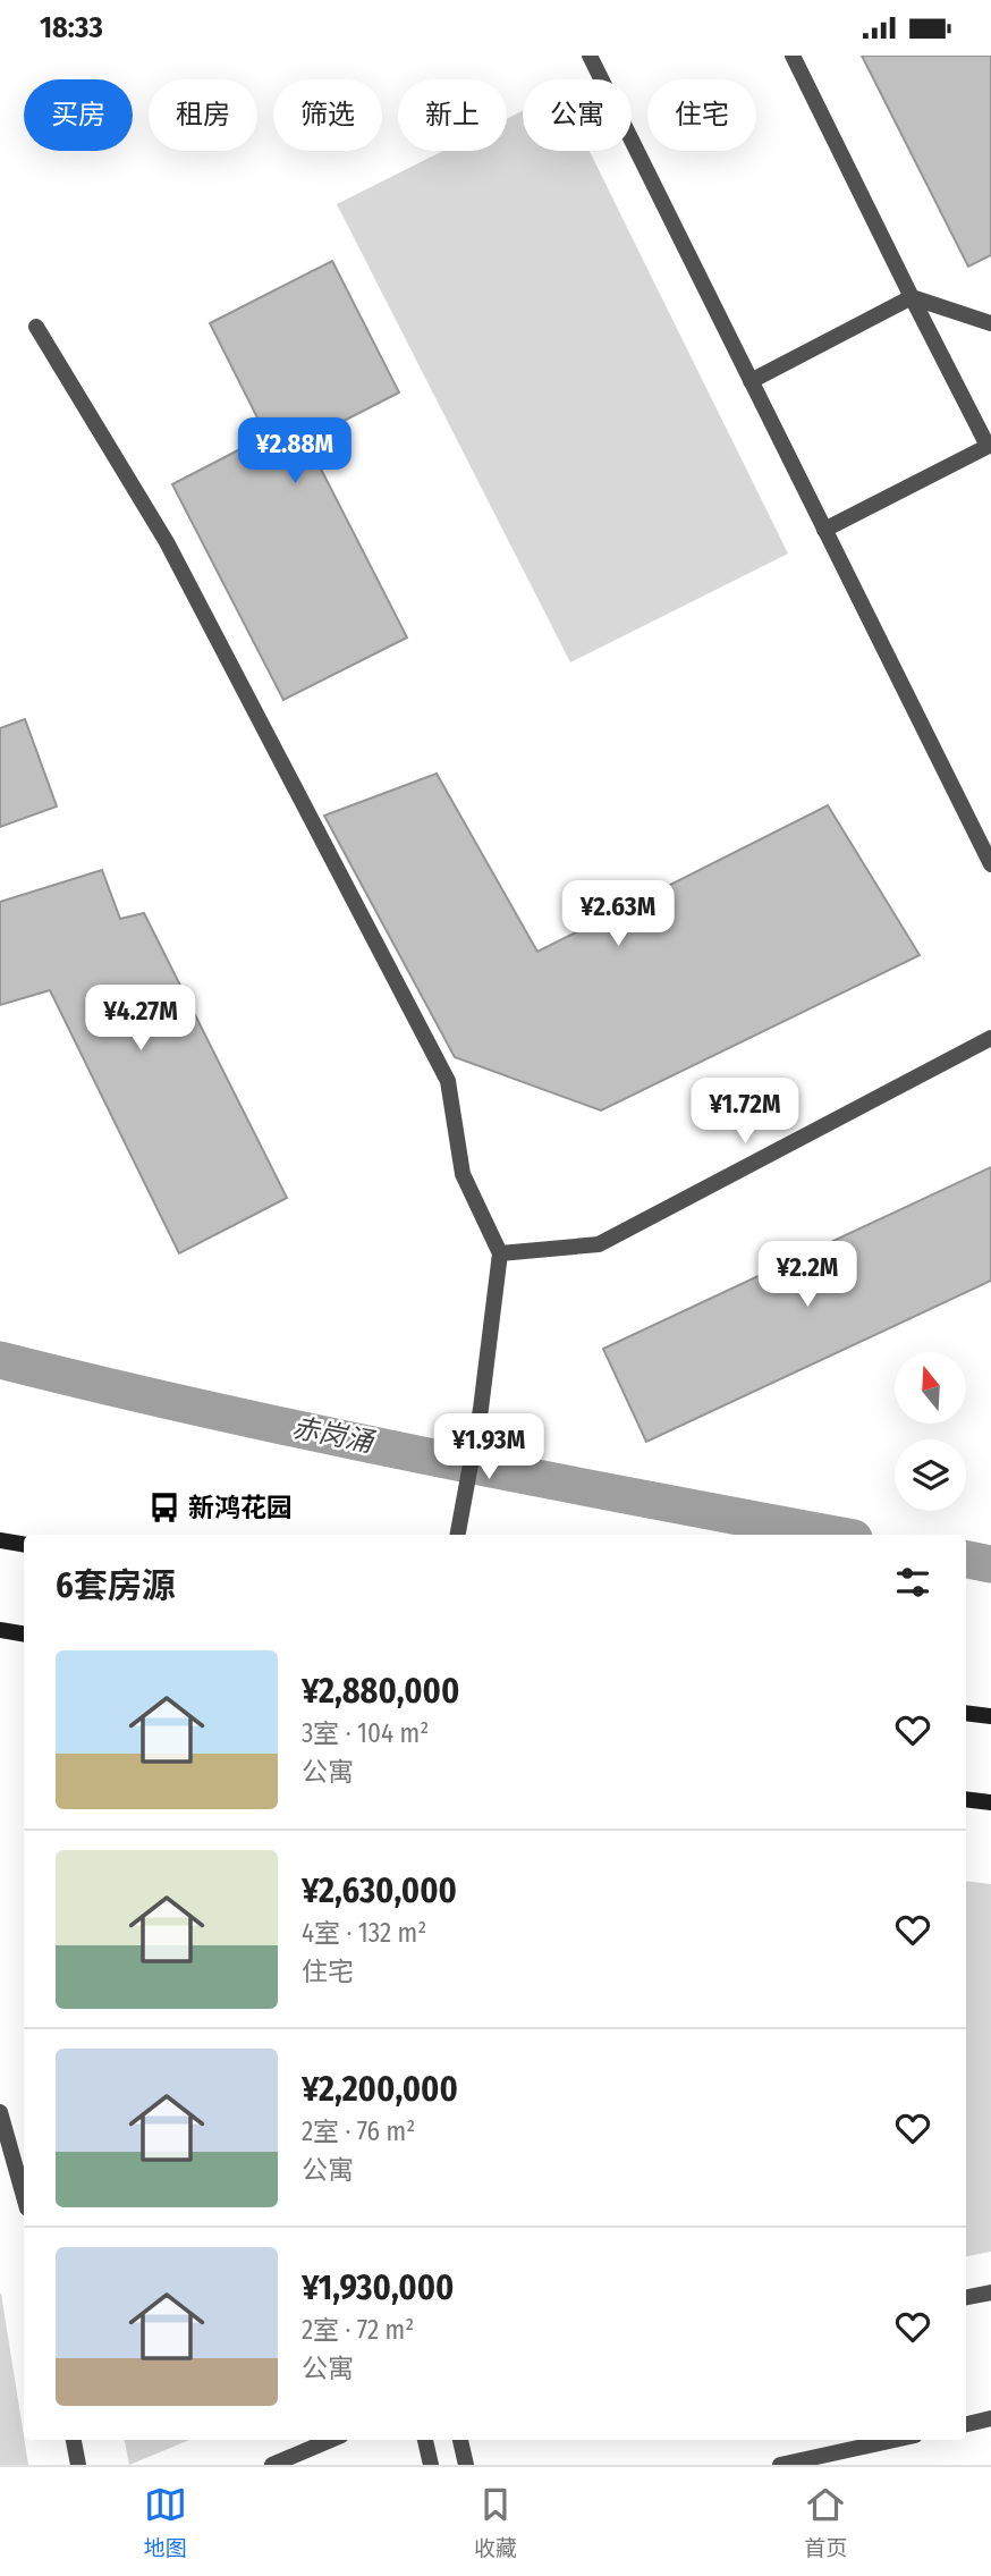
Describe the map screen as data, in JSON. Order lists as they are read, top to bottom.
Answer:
{
  "water": ["赤岗涌"],
  "places": {
    "bus stop": ["新鸿花园"]
  },
  "north": "top",
  "page": {
    "status": "18:33",
    "chip": [
      "买房",
      "租房",
      "筛选",
      "新上",
      "公寓",
      "住宅"
    ],
    "price": [
      "¥2.88M",
      "¥2.63M",
      "¥4.27M",
      "¥1.72M",
      "¥2.2M",
      "¥1.93M"
    ],
    "heading": "6套房源",
    "list": [
      {
        "name": "¥2,880,000",
        "note": "3室 · 104 m² · 公寓"
      },
      {
        "name": "¥2,630,000",
        "note": "4室 · 132 m² · 住宅"
      },
      {
        "name": "¥2,200,000",
        "note": "2室 · 76 m² · 公寓"
      },
      {
        "name": "¥1,930,000",
        "note": "2室 · 72 m² · 公寓"
      }
    ],
    "tabs": ["地图", "收藏", "首页"]
  }
}
